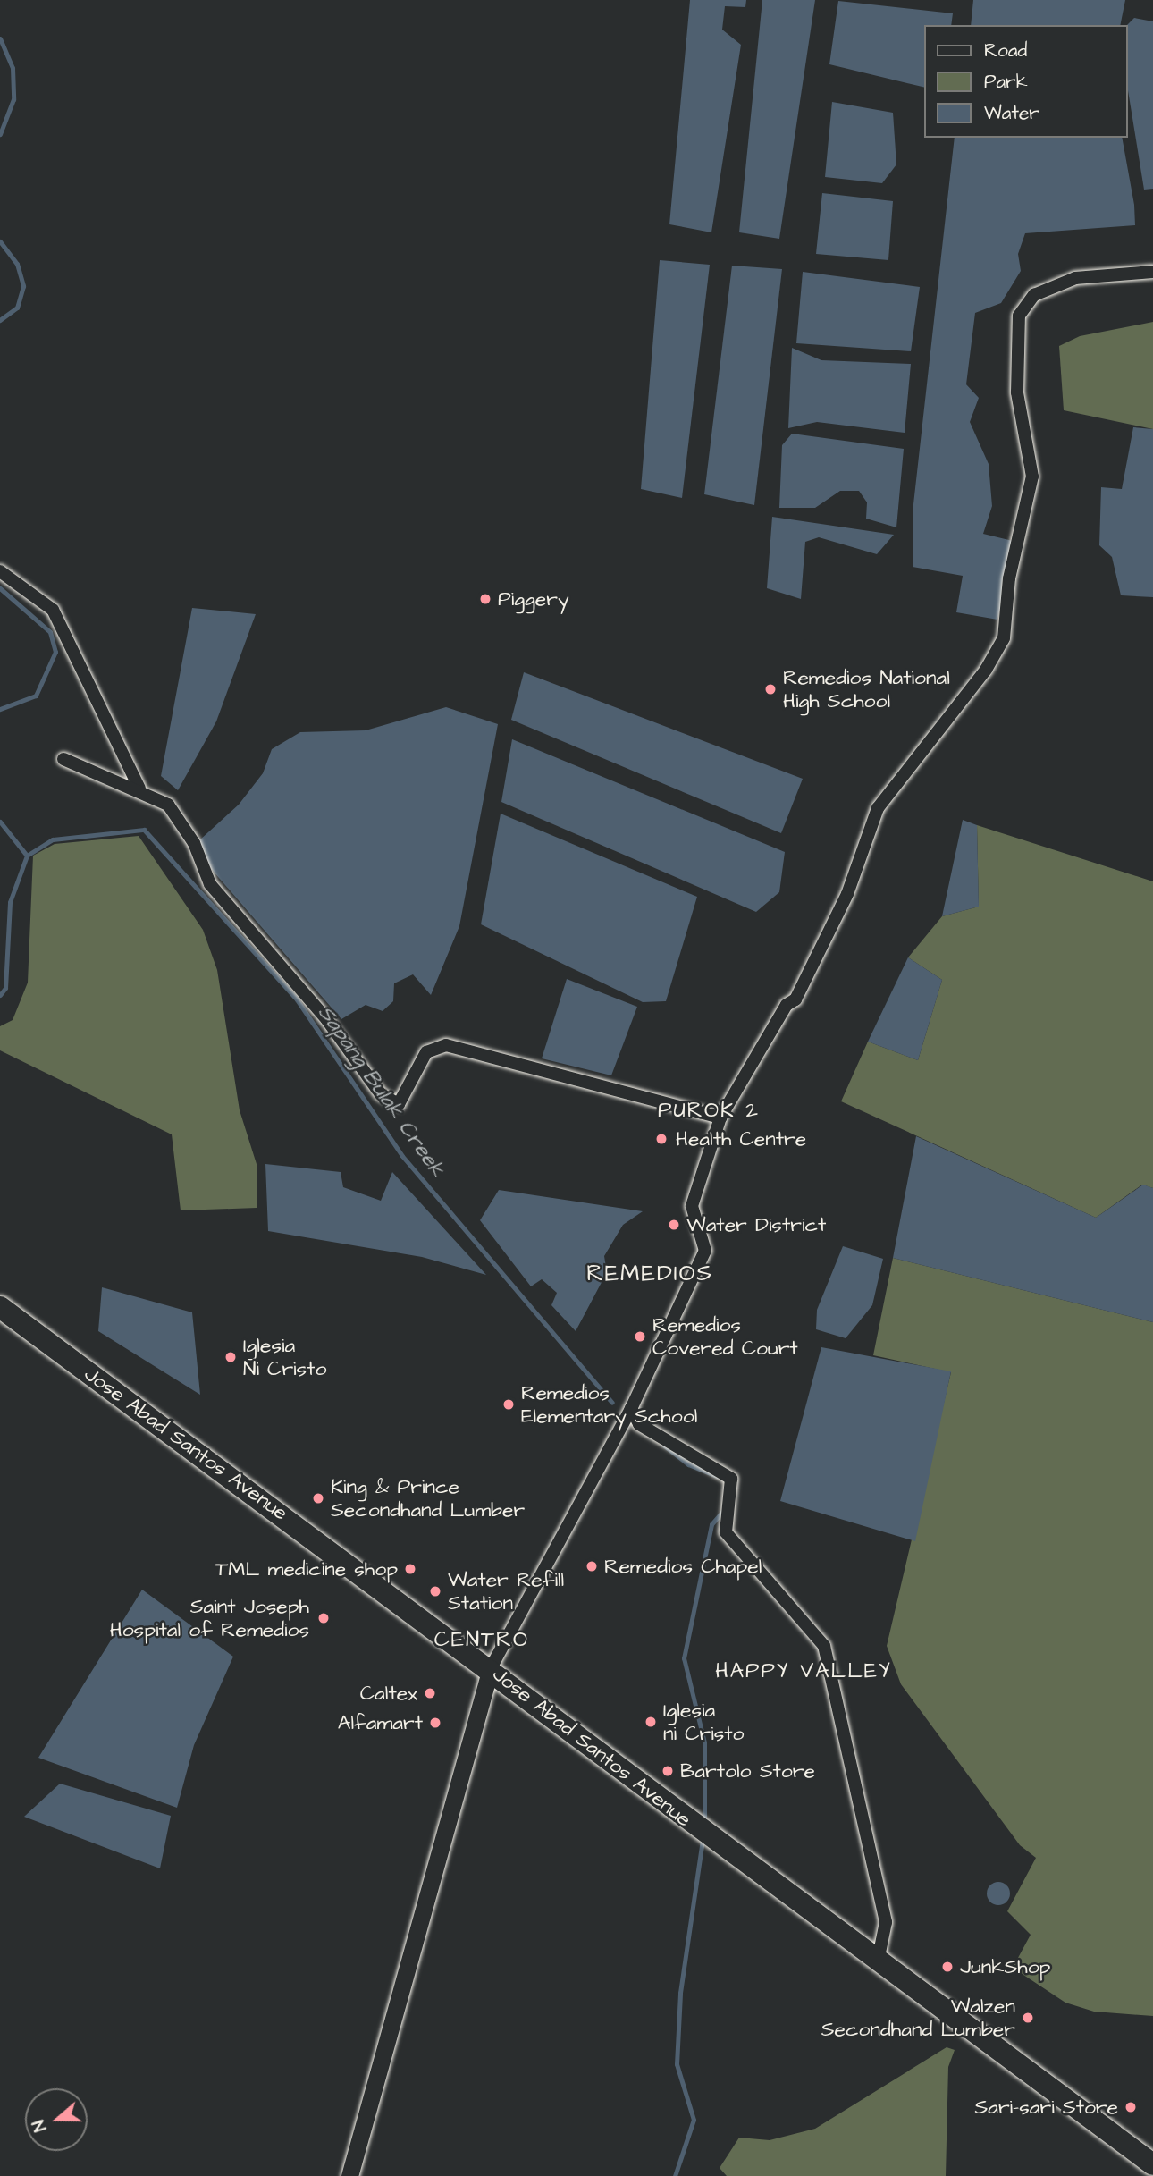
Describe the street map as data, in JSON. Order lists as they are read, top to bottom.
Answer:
{
  "streets": {
    "highway": ["Jose Abad Santos Avenue"]
  },
  "districts": [
    "PUROK 2",
    "REMEDIOS",
    "CENTRO",
    "HAPPY VALLEY"
  ],
  "water": ["Sapang Bulak Creek"],
  "places": [
    "Piggery",
    "Remedios National High School",
    "Health Centre",
    "Water District",
    "Remedios Covered Court",
    "Iglesia Ni Cristo",
    "Remedios Elementary School",
    "King & Prince Secondhand Lumber",
    "Remedios Chapel",
    "TML medicine shop",
    "Water Refill Station",
    "Saint Joseph Hospital of Remedios",
    "Caltex",
    "Iglesia ni Cristo",
    "Alfamart",
    "Bartolo Store",
    "JunkShop",
    "Walzen Secondhand Lumber",
    "Sari-sari Store"
  ],
  "legend": ["Road", "Park", "Water"],
  "north": "left"
}
